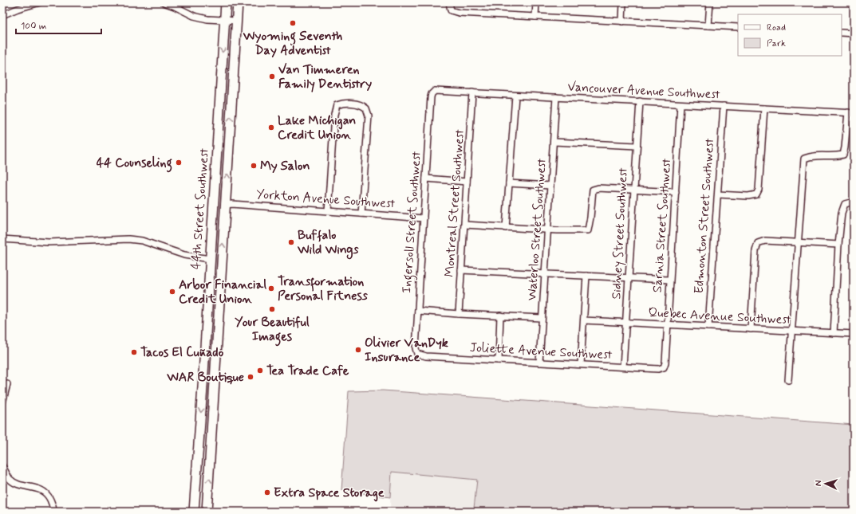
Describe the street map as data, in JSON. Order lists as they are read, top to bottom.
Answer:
{
  "streets": {
    "main road": ["44th Street Southwest"],
    "street": [
      "Vancouver Avenue Southwest",
      "Yorkton Avenue Southwest",
      "Montreal Street Southwest",
      "Edmonton Street Southwest",
      "Ingersoll Street Southwest",
      "Sarnia Street Southwest",
      "Waterloo Street Southwest",
      "Sidney Street Southwest",
      "Quebec Avenue Southwest",
      "Joliette Avenue Southwest"
    ]
  },
  "crossings": [
    ["Vancouver Avenue Southwest", "Montreal Street Southwest"],
    ["Vancouver Avenue Southwest", "Edmonton Street Southwest"],
    ["Vancouver Avenue Southwest", "Ingersoll Street Southwest"],
    ["Vancouver Avenue Southwest", "Sarnia Street Southwest"],
    ["Vancouver Avenue Southwest", "Waterloo Street Southwest"],
    ["Vancouver Avenue Southwest", "Sidney Street Southwest"],
    ["Yorkton Avenue Southwest", "44th Street Southwest"],
    ["Yorkton Avenue Southwest", "Ingersoll Street Southwest"],
    ["Edmonton Street Southwest", "Quebec Avenue Southwest"],
    ["Ingersoll Street Southwest", "Joliette Avenue Southwest"],
    ["Sarnia Street Southwest", "Quebec Avenue Southwest"],
    ["Sarnia Street Southwest", "Joliette Avenue Southwest"],
    ["Waterloo Street Southwest", "Joliette Avenue Southwest"],
    ["Sidney Street Southwest", "Quebec Avenue Southwest"],
    ["Sidney Street Southwest", "Joliette Avenue Southwest"]
  ],
  "places": [
    "Wyoming Seventh Day Adventist",
    "Van Timmeren Family Dentistry",
    "Lake Michigan Credit Union",
    "44 Counseling",
    "My Salon",
    "Buffalo Wild Wings",
    "Transformation Personal Fitness",
    "Arbor Financial Credit Union",
    "Your Beautiful Images",
    "Olivier VanDyk Insurance",
    "Tacos El Cuñado",
    "Tea Trade Cafe",
    "WAR Boutique",
    "Extra Space Storage"
  ],
  "legend": ["Road", "Park"],
  "scale_bar": "100 m",
  "north": "left"
}
